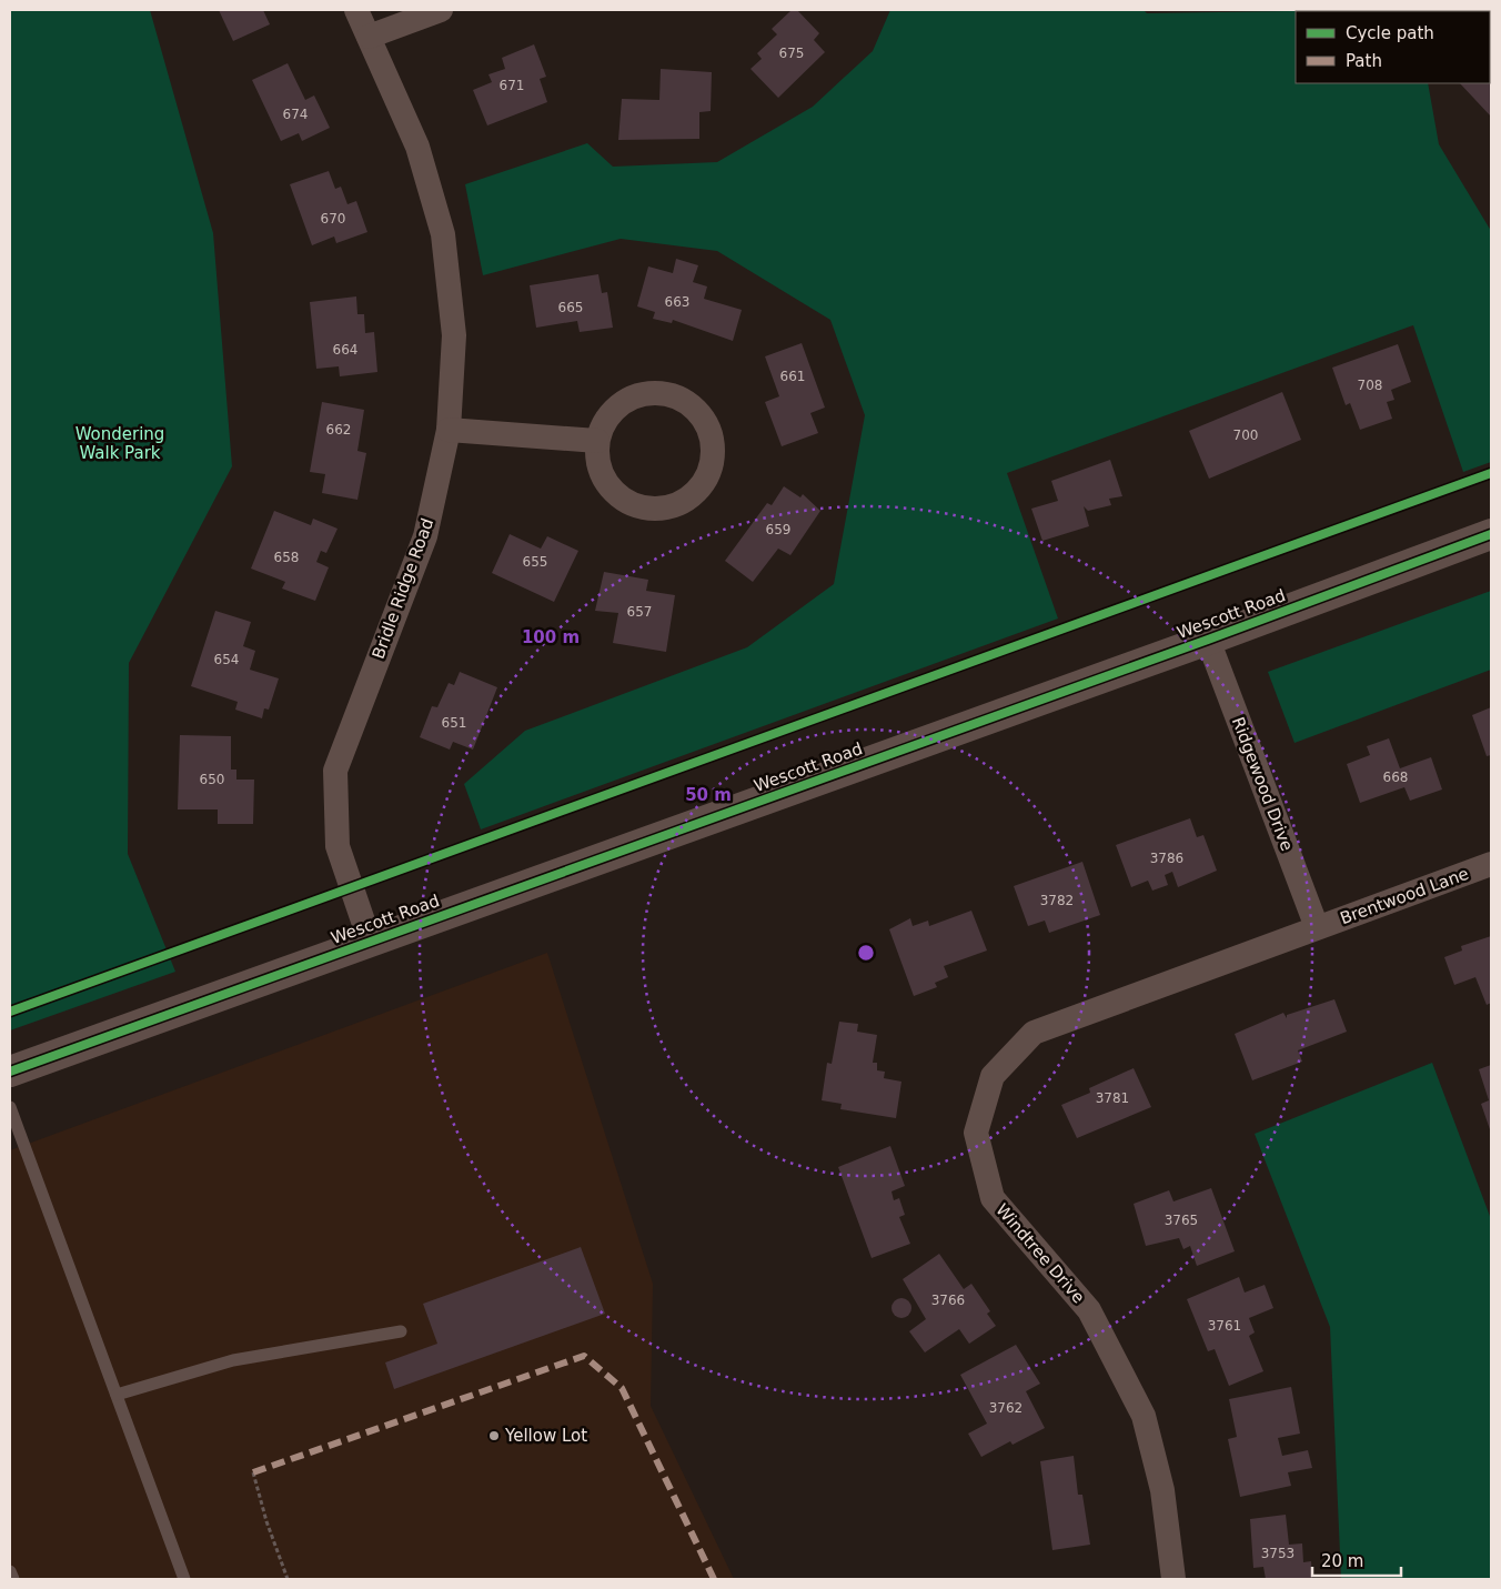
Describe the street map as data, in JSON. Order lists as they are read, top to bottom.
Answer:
{
  "streets": {
    "street": [
      "Bridle Ridge Road",
      "Wescott Road",
      "Ridgewood Drive",
      "Brentwood Lane",
      "Windtree Drive"
    ]
  },
  "crossings": [
    ["Bridle Ridge Road", "Wescott Road"],
    ["Wescott Road", "Ridgewood Drive"],
    ["Ridgewood Drive", "Brentwood Lane"],
    ["Ridgewood Drive", "Windtree Drive"],
    ["Brentwood Lane", "Windtree Drive"]
  ],
  "parks": ["Wondering Walk Park"],
  "places": ["Yellow Lot"],
  "house_numbers": [
    "675",
    "671",
    "674",
    "670",
    "663",
    "665",
    "664",
    "661",
    "708",
    "662",
    "700",
    "659",
    "658",
    "655",
    "657",
    "654",
    "651",
    "668",
    "650",
    "3786",
    "3782",
    "3781",
    "3765",
    "3766",
    "3761",
    "3762",
    "3753"
  ],
  "legend": ["Cycle path", "Path"],
  "scale_bar": "20 m",
  "rings": ["100 m", "50 m"]
}
